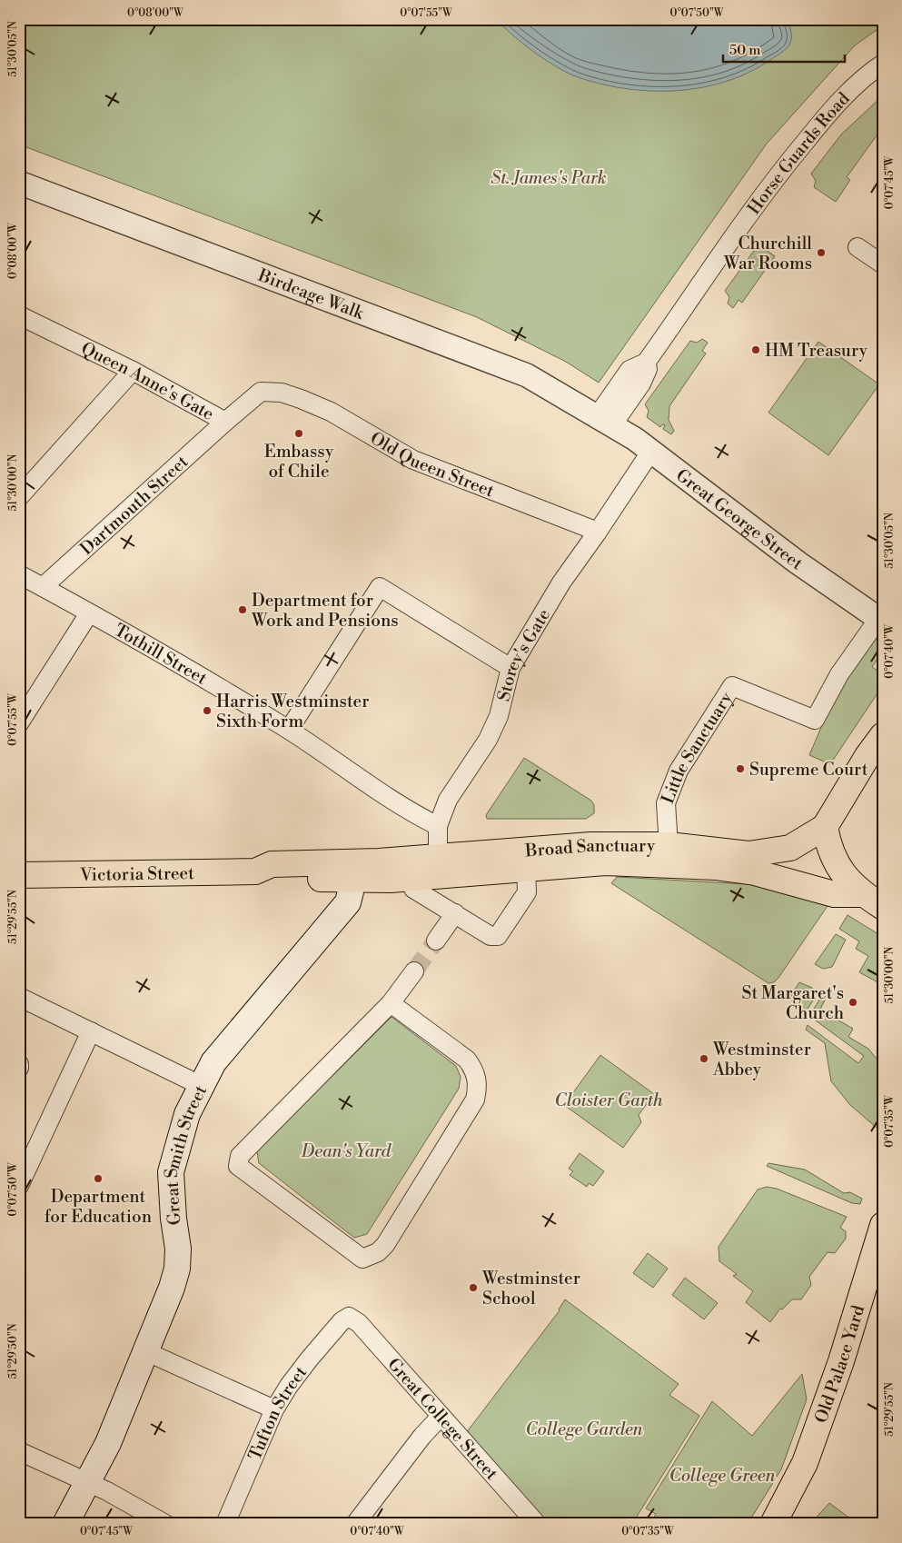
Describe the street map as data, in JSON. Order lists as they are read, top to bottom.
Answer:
{
  "streets": {
    "main road": [
      "Broad Sanctuary",
      "Victoria Street",
      "Great Smith Street",
      "Old Palace Yard"
    ],
    "street": [
      "Horse Guards Road",
      "Birdcage Walk",
      "Queen Anne's Gate",
      "Old Queen Street",
      "Dartmouth Street",
      "Great George Street",
      "Tothill Street",
      "Storey's Gate",
      "Little Sanctuary",
      "Tufton Street",
      "Great College Street"
    ]
  },
  "crossings": [
    ["Horse Guards Road", "Birdcage Walk"],
    ["Horse Guards Road", "Great George Street"],
    ["Birdcage Walk", "Great George Street"],
    ["Queen Anne's Gate", "Old Queen Street"],
    ["Queen Anne's Gate", "Dartmouth Street"],
    ["Old Queen Street", "Storey's Gate"],
    ["Dartmouth Street", "Tothill Street"],
    ["Great George Street", "Storey's Gate"],
    ["Great George Street", "Little Sanctuary"],
    ["Tothill Street", "Storey's Gate"],
    ["Storey's Gate", "Broad Sanctuary"],
    ["Little Sanctuary", "Broad Sanctuary"],
    ["Broad Sanctuary", "Victoria Street"],
    ["Broad Sanctuary", "Great Smith Street"],
    ["Victoria Street", "Great Smith Street"],
    ["Tufton Street", "Great College Street"]
  ],
  "parks": [
    "St. James's Park",
    "Cloister Garth",
    "Dean's Yard",
    "College Garden",
    "College Green"
  ],
  "places": [
    "Churchill War Rooms",
    "HM Treasury",
    "Embassy of Chile",
    "Department for Work and Pensions",
    "Harris Westminster Sixth Form",
    "Supreme Court",
    "St Margaret's Church",
    "Westminster Abbey",
    "Department for Education",
    "Westminster School"
  ],
  "scale_bar": "50 m",
  "coordinates": [
    "0°08'00\"W",
    "0°07'55\"W",
    "0°07'50\"W",
    "51°30'05\"N",
    "0°07'45\"W",
    "51°30'00\"N",
    "0°07'40\"W",
    "51°29'55\"N",
    "0°07'35\"W",
    "51°29'50\"N"
  ]
}
